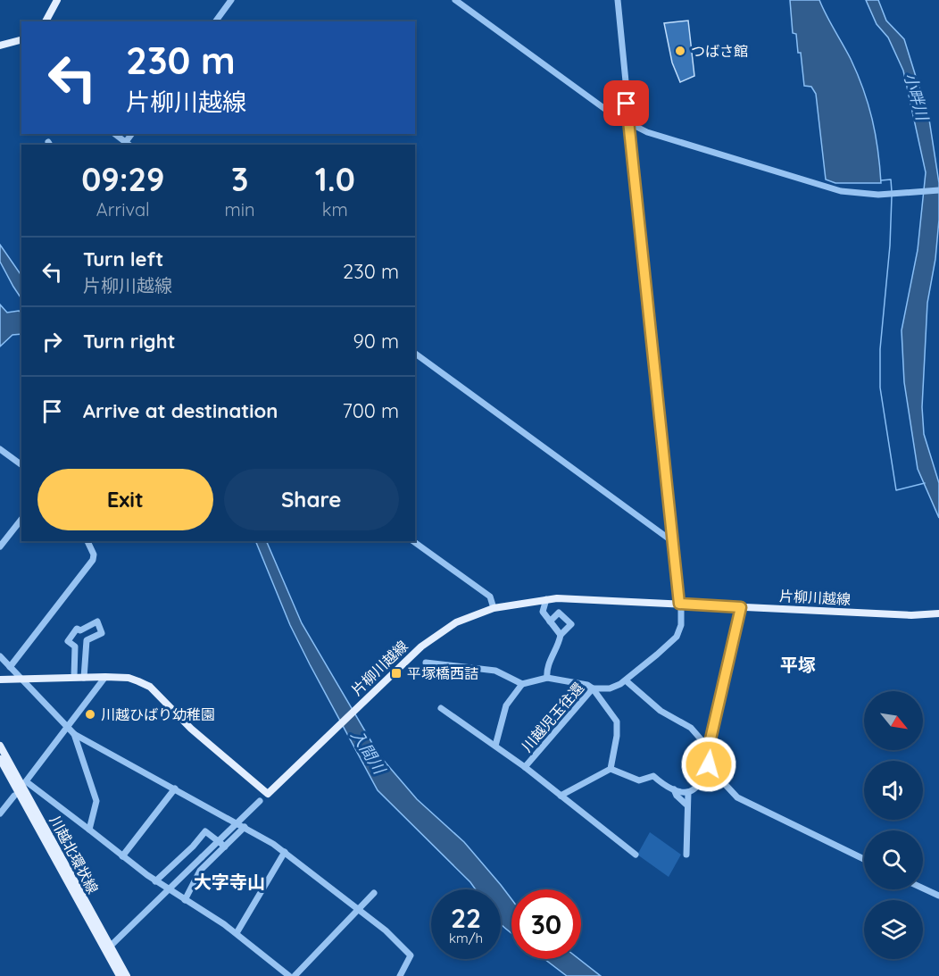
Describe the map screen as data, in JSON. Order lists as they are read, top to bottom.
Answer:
{
  "streets": {
    "main road": ["片柳川越線", "川越北環状線"],
    "street": ["川越児玉往還"]
  },
  "crossings": [
    ["片柳川越線", "川越児玉往還"]
  ],
  "districts": ["平塚", "大字寺山"],
  "water": ["小畔川", "入間川"],
  "places": {
    "other": ["つばさ館", "川越ひばり幼稚園"],
    "transit": ["平塚橋西詰"]
  },
  "north": "bottom right",
  "page": {
    "turn": ["230 m", "片柳川越線"],
    "eta": [
      "09:29",
      "Arrival",
      "3",
      "min",
      "1.0",
      "km"
    ],
    "list": [
      {
        "name": "Turn left",
        "note": "片柳川越線",
        "value": "230 m"
      },
      {
        "name": "Turn right",
        "value": "90 m"
      },
      {
        "name": "Arrive at destination",
        "value": "700 m"
      }
    ],
    "buttons": ["Exit", "Share"],
    "speed": "22 km/h",
    "limit": "30"
  }
}
